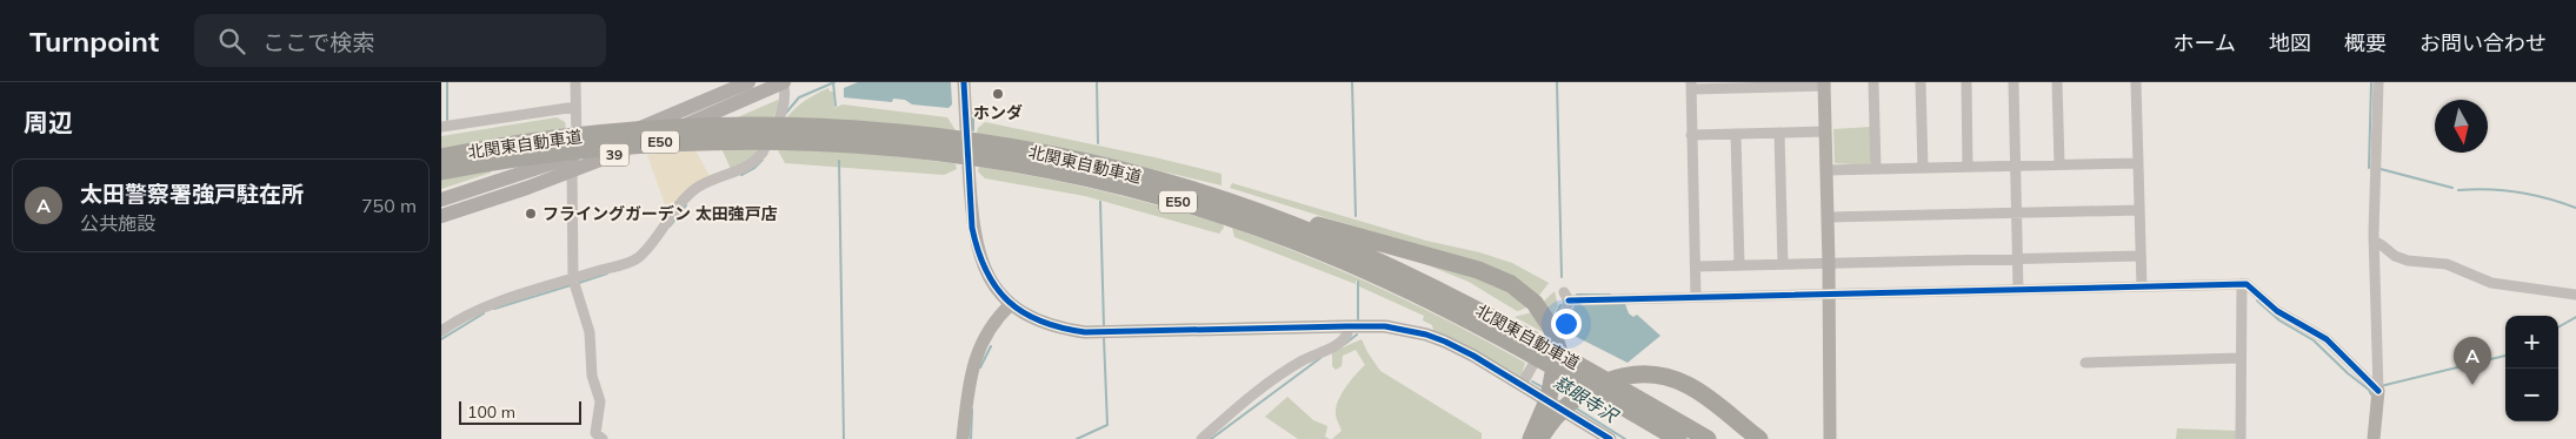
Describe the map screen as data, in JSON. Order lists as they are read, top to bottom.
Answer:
{
  "streets": {
    "highway": ["E50", "北関東自動車道"],
    "main road": ["39"]
  },
  "water": ["慈眼寺沢"],
  "places": ["ホンダ", "フライングガーデン 太田強戸店"],
  "scale_bar": "100 m",
  "north": "bottom",
  "page": {
    "header": "Turnpoint",
    "search": "ここで検索",
    "nav": [
      "ホーム",
      "地図",
      "概要",
      "お問い合わせ"
    ],
    "heading": "周辺",
    "list": [
      {
        "mark": "A",
        "name": "太田警察署強戸駐在所",
        "note": "公共施設",
        "value": "750 m"
      }
    ],
    "map_buttons": ["+", "−"],
    "pins": "A",
    "scale": "100 m"
  }
}
